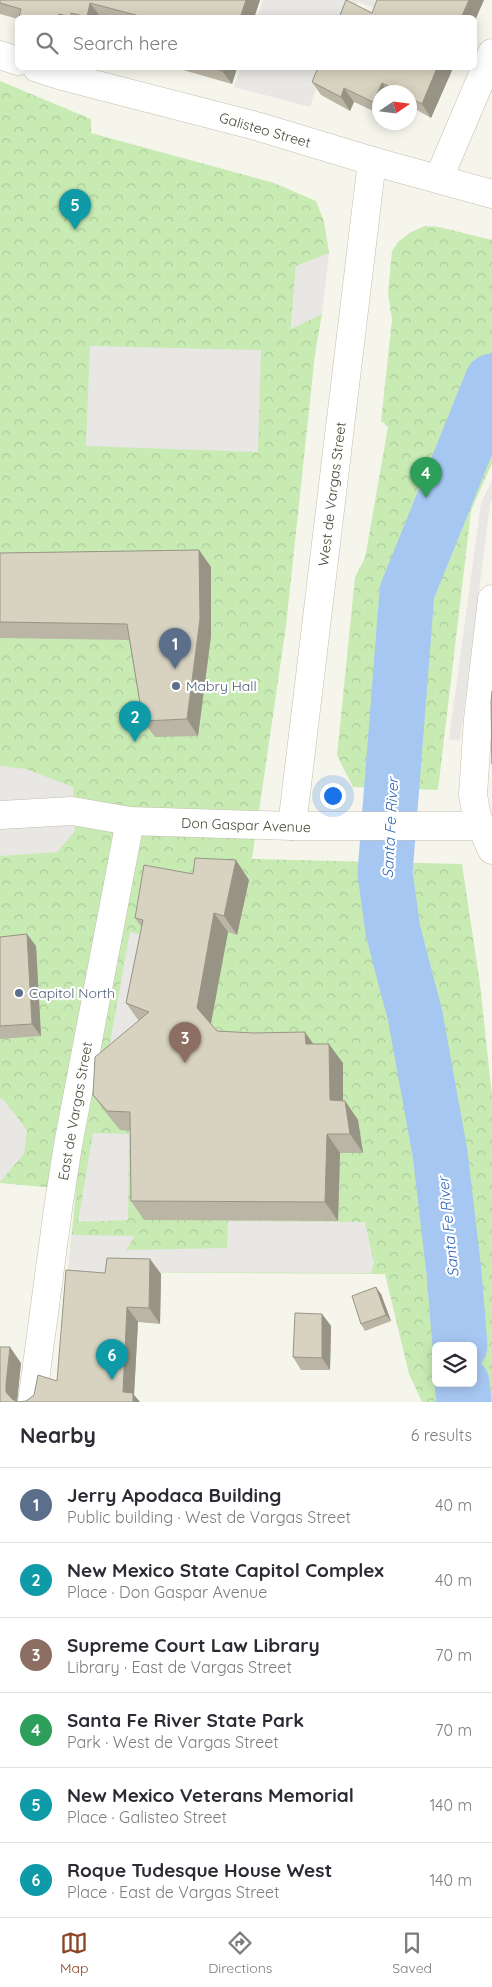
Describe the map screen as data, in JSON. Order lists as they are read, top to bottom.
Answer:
{
  "streets": {
    "street": [
      "Galisteo Street",
      "West de Vargas Street",
      "Don Gaspar Avenue",
      "East de Vargas Street"
    ]
  },
  "crossings": [
    ["Galisteo Street", "West de Vargas Street"],
    ["West de Vargas Street", "Don Gaspar Avenue"],
    ["Don Gaspar Avenue", "East de Vargas Street"]
  ],
  "water": ["Santa Fe River"],
  "places": ["Mabry Hall", "Capitol North"],
  "north": "right",
  "page": {
    "search": "Search here",
    "pins": [
      "5",
      "4",
      "1",
      "2",
      "3",
      "6"
    ],
    "heading": ["Nearby", "6 results"],
    "list": [
      {
        "mark": "1",
        "name": "Jerry Apodaca Building",
        "note": "Public building · West de Vargas Street",
        "value": "40 m"
      },
      {
        "mark": "2",
        "name": "New Mexico State Capitol Complex",
        "note": "Place · Don Gaspar Avenue",
        "value": "40 m"
      },
      {
        "mark": "3",
        "name": "Supreme Court Law Library",
        "note": "Library · East de Vargas Street",
        "value": "70 m"
      },
      {
        "mark": "4",
        "name": "Santa Fe River State Park",
        "note": "Park · West de Vargas Street",
        "value": "70 m"
      },
      {
        "mark": "5",
        "name": "New Mexico Veterans Memorial",
        "note": "Place · Galisteo Street",
        "value": "140 m"
      },
      {
        "mark": "6",
        "name": "Roque Tudesque House West",
        "note": "Place · East de Vargas Street",
        "value": "140 m"
      }
    ],
    "nav": ["Map", "Directions", "Saved"]
  }
}
